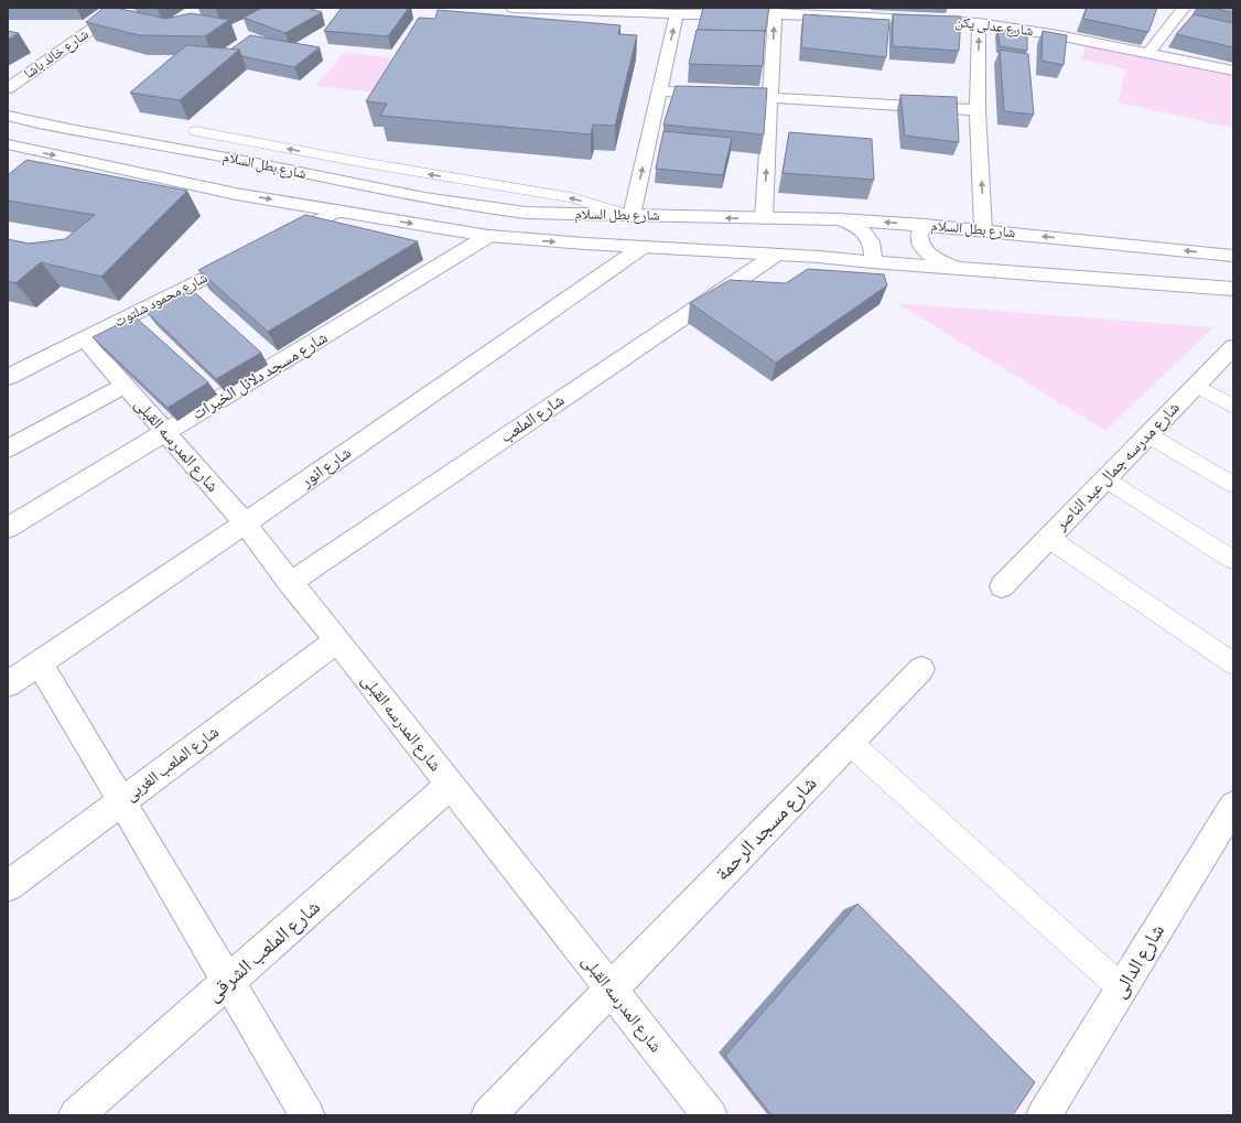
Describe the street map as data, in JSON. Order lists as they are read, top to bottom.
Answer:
{
  "streets": {
    "street": [
      "شارع عدلى يكن",
      "شارع خالد باشا",
      "شارع بطل السلام",
      "شارع محمود شلتوت",
      "شارع مسجد دلائل الخيرات",
      "شارع الملعب",
      "شارع المدرسه القبلى",
      "شارع مدرسه جمال عبد الناصر",
      "شارع انور",
      "شارع الملعب الغربى",
      "شارع مسجد الرحمة",
      "شارع الملعب الشرقى",
      "شارع الدالى"
    ]
  },
  "crossings": [
    ["شارع بطل السلام", "شارع مسجد دلائل الخيرات"],
    ["شارع بطل السلام", "شارع الملعب"],
    ["شارع بطل السلام", "شارع انور"],
    ["شارع محمود شلتوت", "شارع المدرسه القبلى"],
    ["شارع مسجد دلائل الخيرات", "شارع المدرسه القبلى"],
    ["شارع الملعب", "شارع المدرسه القبلى"],
    ["شارع المدرسه القبلى", "شارع انور"],
    ["شارع المدرسه القبلى", "شارع الملعب الغربى"],
    ["شارع المدرسه القبلى", "شارع مسجد الرحمة"],
    ["شارع المدرسه القبلى", "شارع الملعب الشرقى"]
  ]
}
